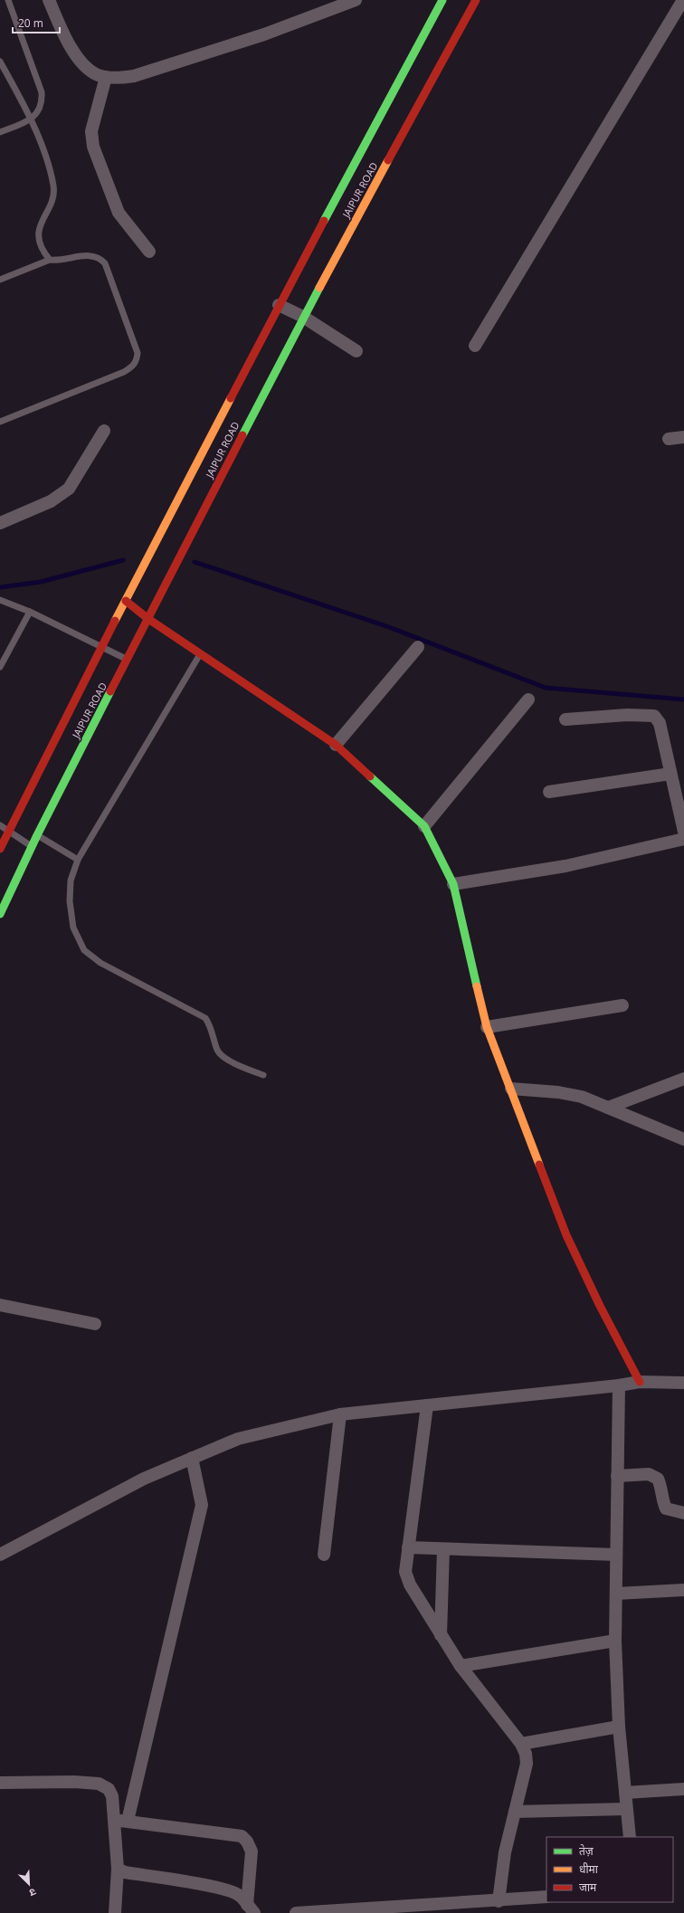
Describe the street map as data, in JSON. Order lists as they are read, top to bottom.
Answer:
{
  "streets": {
    "main road": ["JAIPUR ROAD"]
  },
  "legend": ["तेज़", "धीमा", "जाम"],
  "scale_bar": "20 m",
  "north": "bottom right"
}
